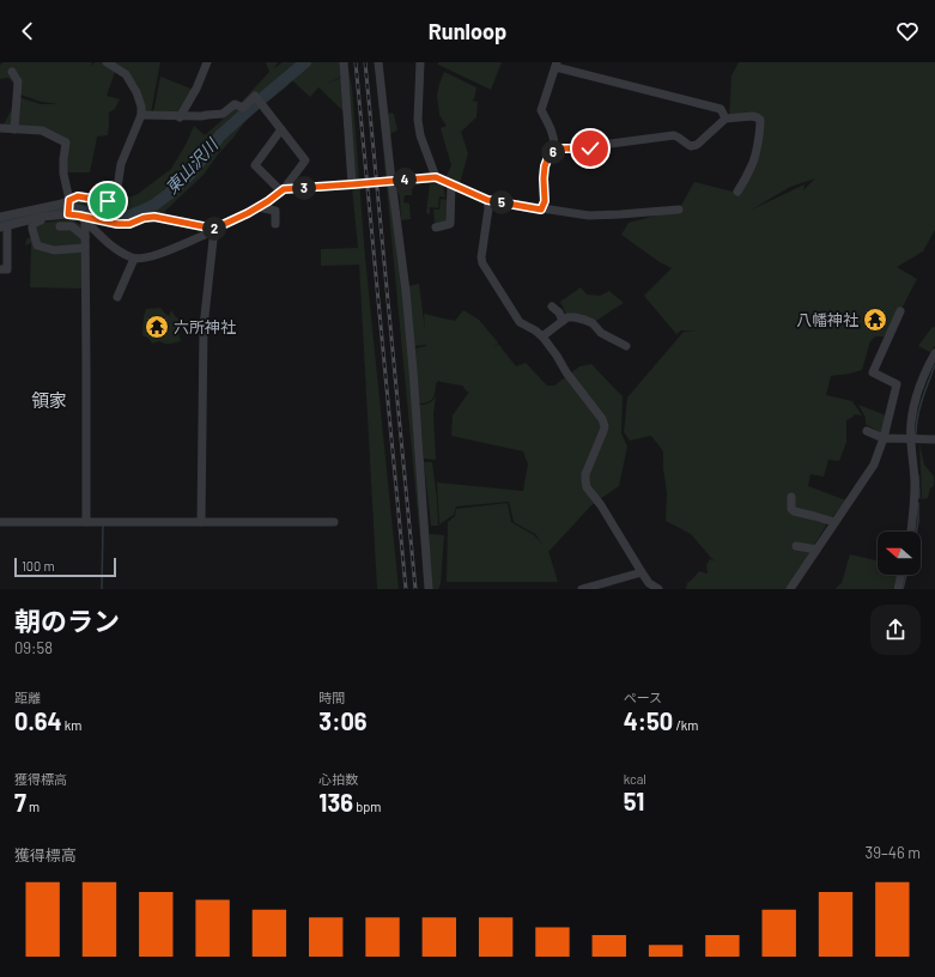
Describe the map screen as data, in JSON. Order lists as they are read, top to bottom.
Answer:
{
  "districts": ["領家"],
  "water": ["東山沢川"],
  "places": {
    "temple": ["八幡神社", "六所神社"]
  },
  "scale_bar": "100 m",
  "north": "left",
  "page": {
    "header": "Runloop",
    "pins": [
      "6",
      "4",
      "3",
      "5",
      "2"
    ],
    "scale": "100 m",
    "heading": ["朝のラン", "09:58"],
    "stats": [
      ["距離", "0.64 km"],
      ["時間", "3:06"],
      ["ペース", "4:50 /km"],
      ["獲得標高", "7 m"],
      ["心拍数", "136 bpm"],
      ["kcal", "51"]
    ],
    "chart": ["獲得標高", "39–46 m"]
  }
}
